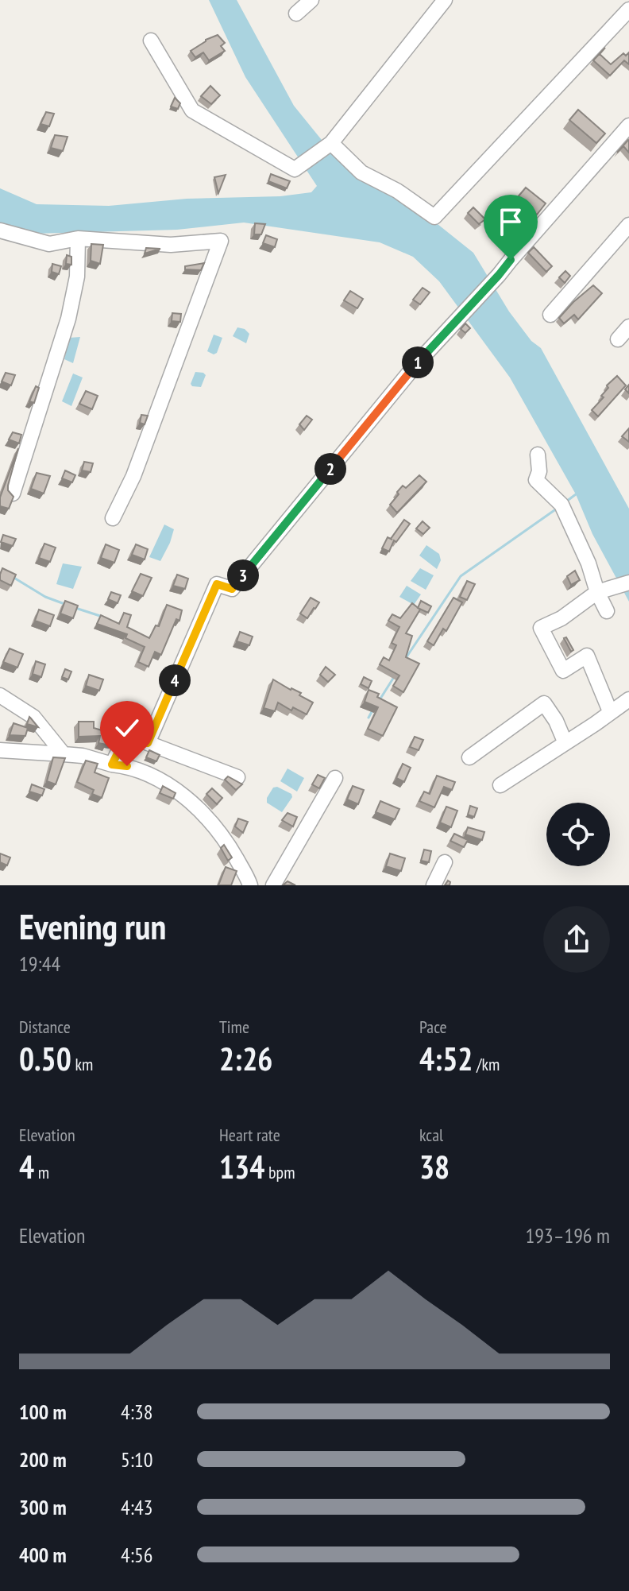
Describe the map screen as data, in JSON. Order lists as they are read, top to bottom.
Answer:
{
  "page": {
    "pins": [
      "1",
      "2",
      "3",
      "4"
    ],
    "heading": ["Evening run", "19:44"],
    "stats": [
      ["Distance", "0.50 km"],
      ["Time", "2:26"],
      ["Pace", "4:52 /km"],
      ["Elevation", "4 m"],
      ["Heart rate", "134 bpm"],
      ["kcal", "38"]
    ],
    "chart": ["Elevation", "193–196 m"],
    "list": [
      {
        "name": "100 m",
        "note": "4:38"
      },
      {
        "name": "200 m",
        "note": "5:10"
      },
      {
        "name": "300 m",
        "note": "4:43"
      },
      {
        "name": "400 m",
        "note": "4:56"
      }
    ]
  }
}
